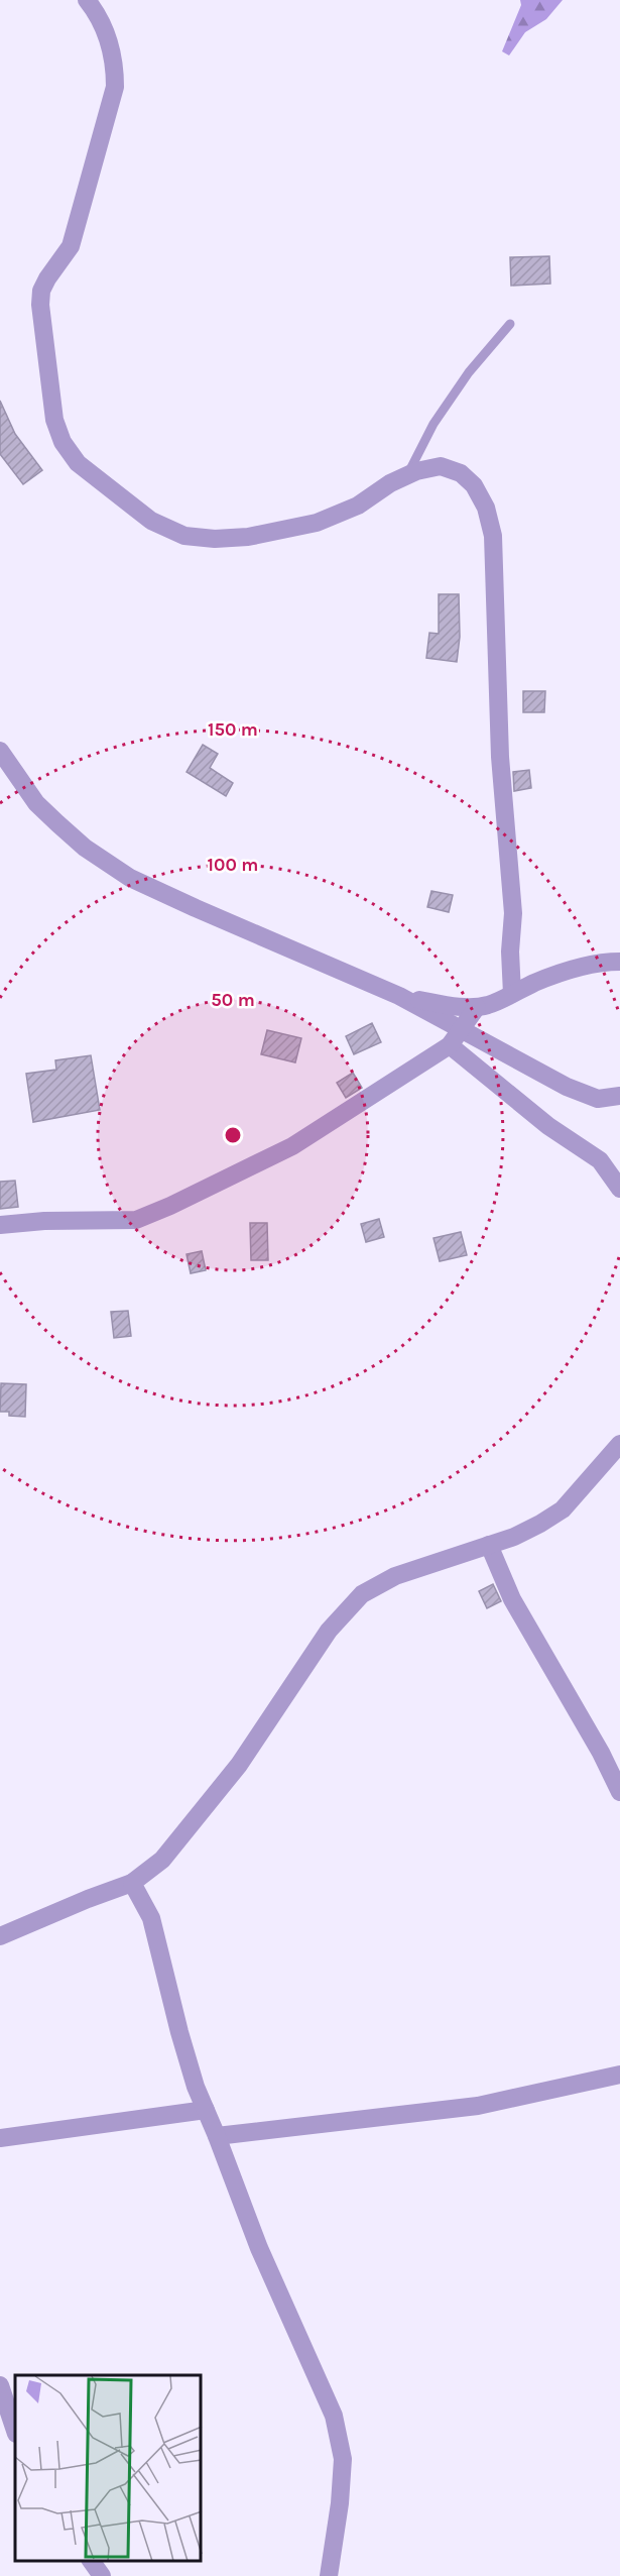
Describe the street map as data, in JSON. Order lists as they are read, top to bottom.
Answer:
{
  "rings": ["150 m", "100 m", "50 m"]
}
